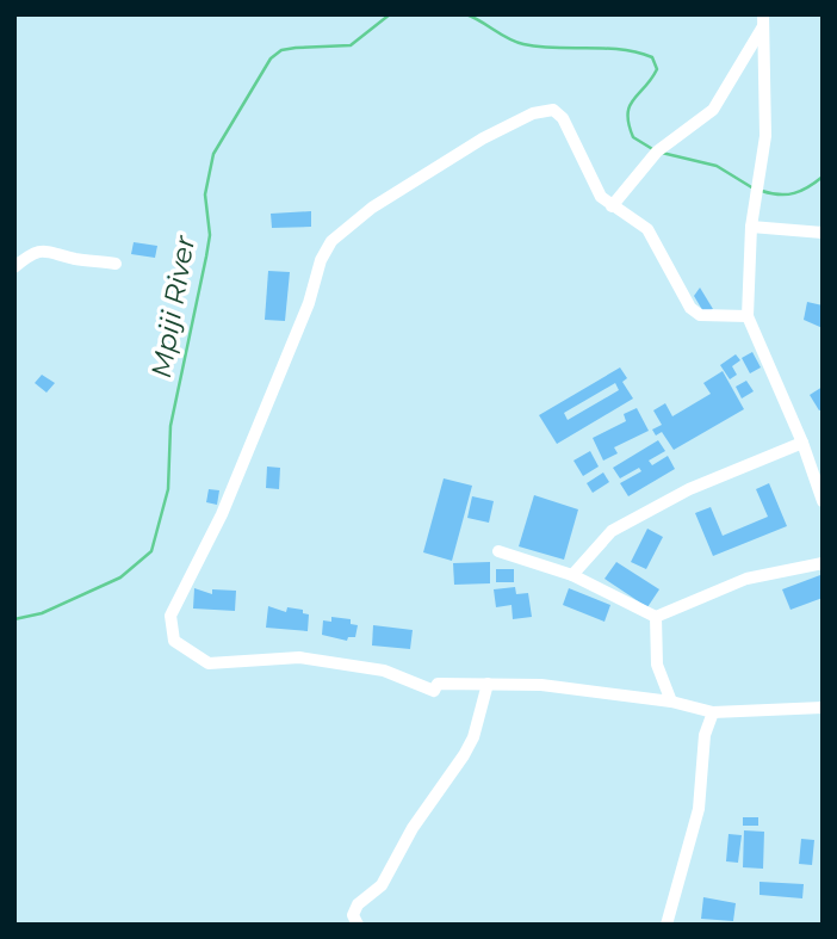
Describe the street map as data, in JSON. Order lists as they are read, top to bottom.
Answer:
{
  "water": ["Mpiji River"]
}
